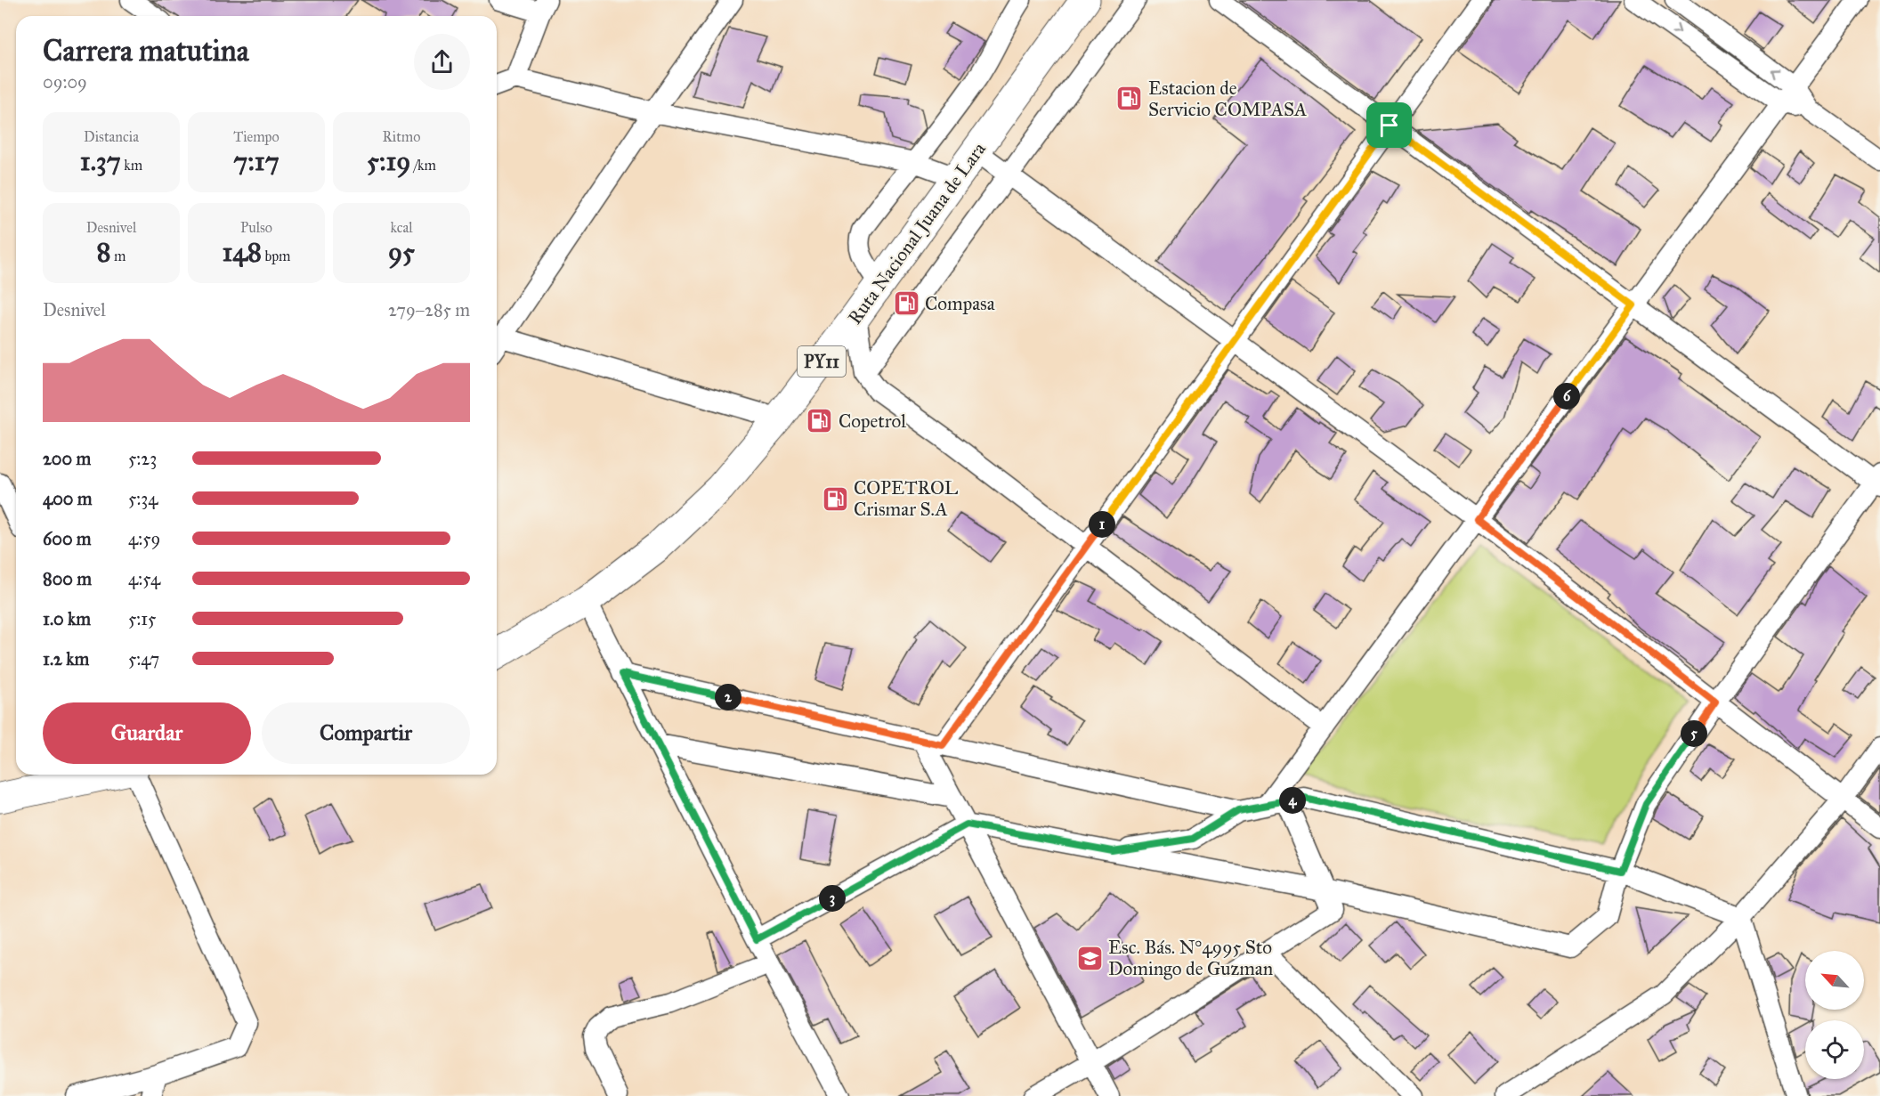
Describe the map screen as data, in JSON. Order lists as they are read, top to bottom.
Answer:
{
  "streets": {
    "highway": ["Ruta Nacional Juana de Lara", "PY11"]
  },
  "places": {
    "fuel station": [
      "Estacion de Servicio COMPASA",
      "Compasa",
      "Copetrol",
      "COPETROL Crismar S.A"
    ],
    "school or university": ["Esc. Bás. N°4995 Sto Domingo de Guzman"]
  },
  "north": "top left",
  "page": {
    "heading": ["Carrera matutina", "09:09"],
    "stats": [
      ["Distancia", "1.37 km"],
      ["Tiempo", "7:17"],
      ["Ritmo", "5:19 /km"],
      ["Desnivel", "8 m"],
      ["Pulso", "148 bpm"],
      ["kcal", "95"]
    ],
    "chart": ["Desnivel", "279–285 m"],
    "pins": [
      "6",
      "1",
      "2",
      "5",
      "4",
      "3"
    ],
    "list": [
      {
        "name": "200 m",
        "note": "5:23"
      },
      {
        "name": "400 m",
        "note": "5:34"
      },
      {
        "name": "600 m",
        "note": "4:59"
      },
      {
        "name": "800 m",
        "note": "4:54"
      },
      {
        "name": "1.0 km",
        "note": "5:15"
      },
      {
        "name": "1.2 km",
        "note": "5:47"
      }
    ],
    "buttons": ["Guardar", "Compartir"]
  }
}
